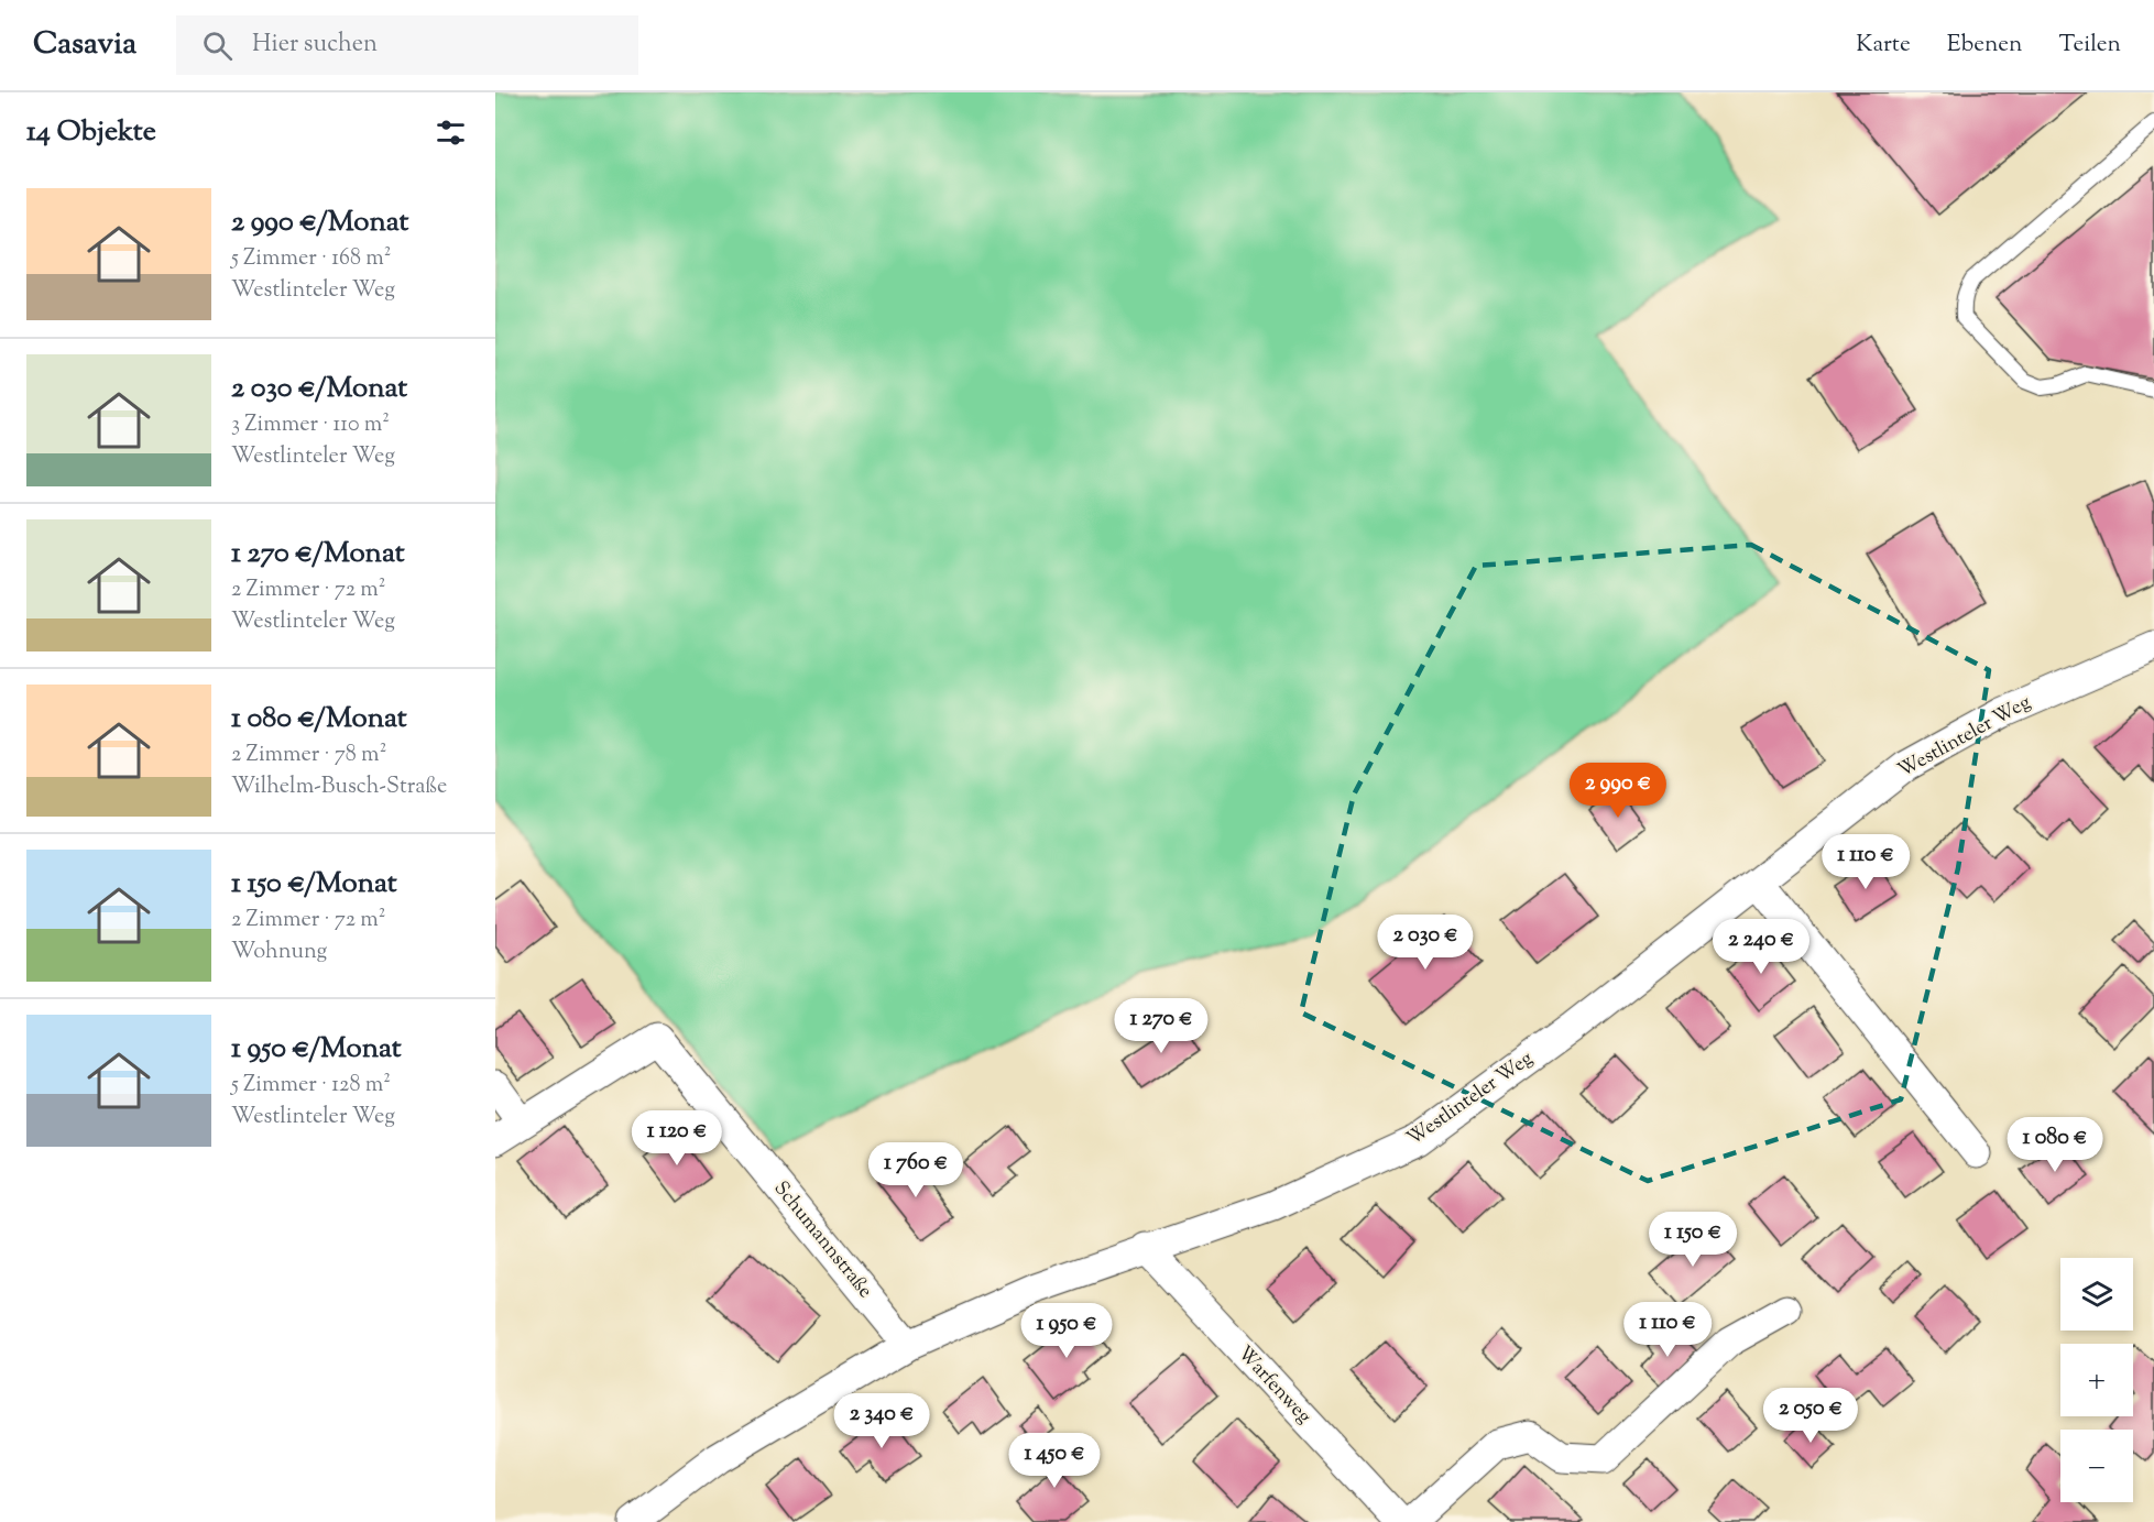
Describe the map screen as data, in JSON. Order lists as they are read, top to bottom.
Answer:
{
  "streets": {
    "street": ["Westlinteler Weg", "Schumannstraße", "Warfenweg"]
  },
  "crossings": [
    ["Westlinteler Weg", "Schumannstraße"],
    ["Westlinteler Weg", "Warfenweg"]
  ],
  "page": {
    "header": "Casavia",
    "search": "Hier suchen",
    "nav": ["Karte", "Ebenen", "Teilen"],
    "heading": "14 Objekte",
    "list": [
      {
        "name": "2 990 €/Monat",
        "note": "5 Zimmer · 168 m² · Westlinteler Weg"
      },
      {
        "name": "2 030 €/Monat",
        "note": "3 Zimmer · 110 m² · Westlinteler Weg"
      },
      {
        "name": "1 270 €/Monat",
        "note": "2 Zimmer · 72 m² · Westlinteler Weg"
      },
      {
        "name": "1 080 €/Monat",
        "note": "2 Zimmer · 78 m² · Wilhelm-Busch-Straße"
      },
      {
        "name": "1 150 €/Monat",
        "note": "2 Zimmer · 72 m² · Wohnung"
      },
      {
        "name": "1 950 €/Monat",
        "note": "5 Zimmer · 128 m² · Westlinteler Weg"
      }
    ],
    "price": [
      "2 990 €",
      "1 110 €",
      "2 030 €",
      "2 240 €",
      "1 270 €",
      "1 120 €",
      "1 080 €",
      "1 760 €",
      "1 150 €",
      "1 110 €",
      "1 950 €",
      "2 050 €",
      "2 340 €",
      "1 450 €"
    ],
    "map_buttons": ["+", "−"]
  }
}
